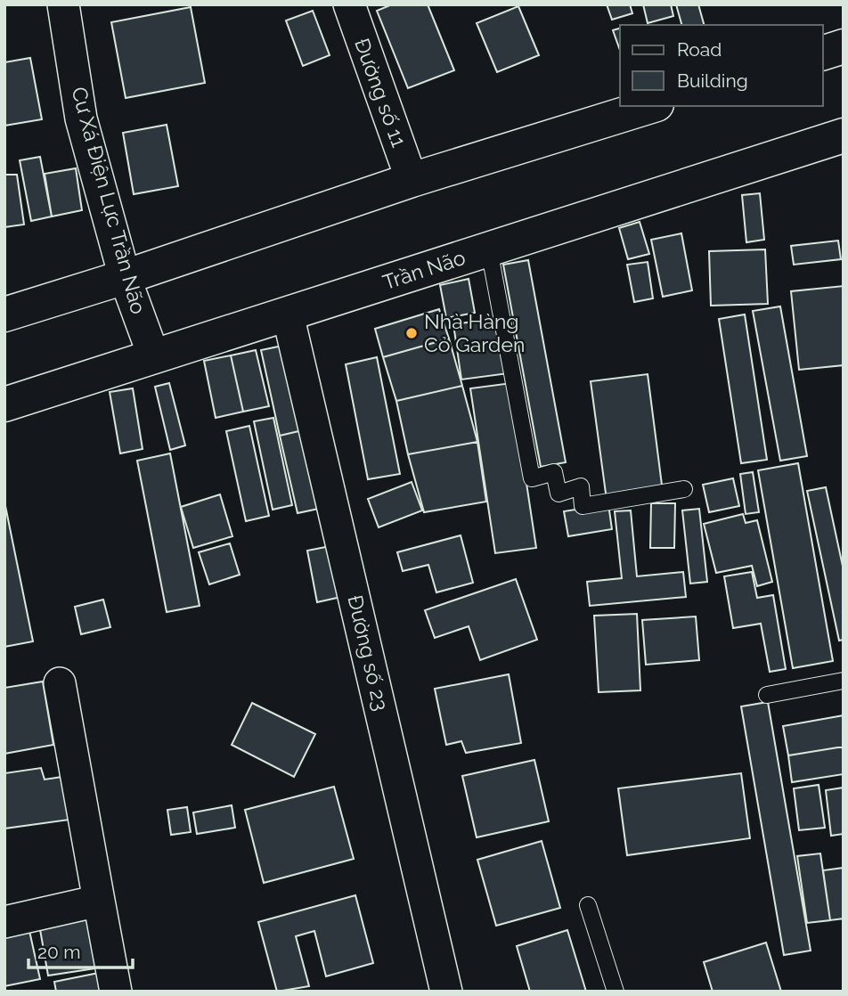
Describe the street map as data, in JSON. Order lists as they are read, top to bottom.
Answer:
{
  "streets": {
    "main road": ["Trần Não"],
    "street": ["Đường số 11", "Cư Xá Điện Lực Trần Não", "Đường số 23"]
  },
  "crossings": [
    ["Cư Xá Điện Lực Trần Não", "Trần Não"],
    ["Trần Não", "Đường số 23"]
  ],
  "places": ["Nhà Hàng Cỏ Garden"],
  "legend": ["Road", "Building"],
  "scale_bar": "20 m"
}
